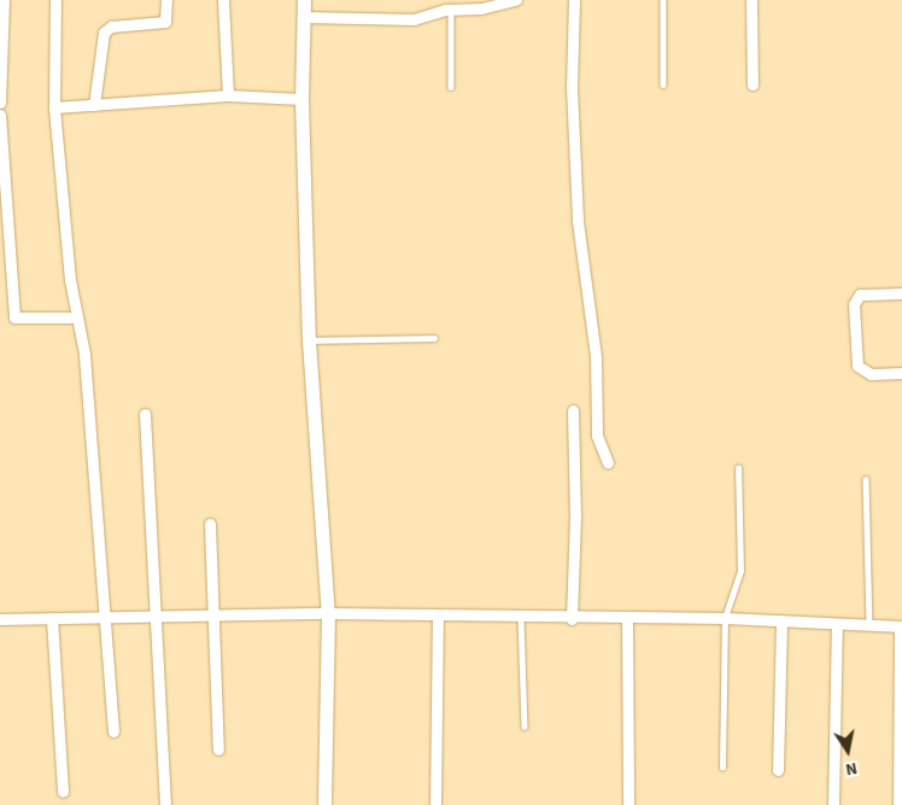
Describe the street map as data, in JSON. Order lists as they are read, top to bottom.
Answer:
{
  "north": "bottom"
}
